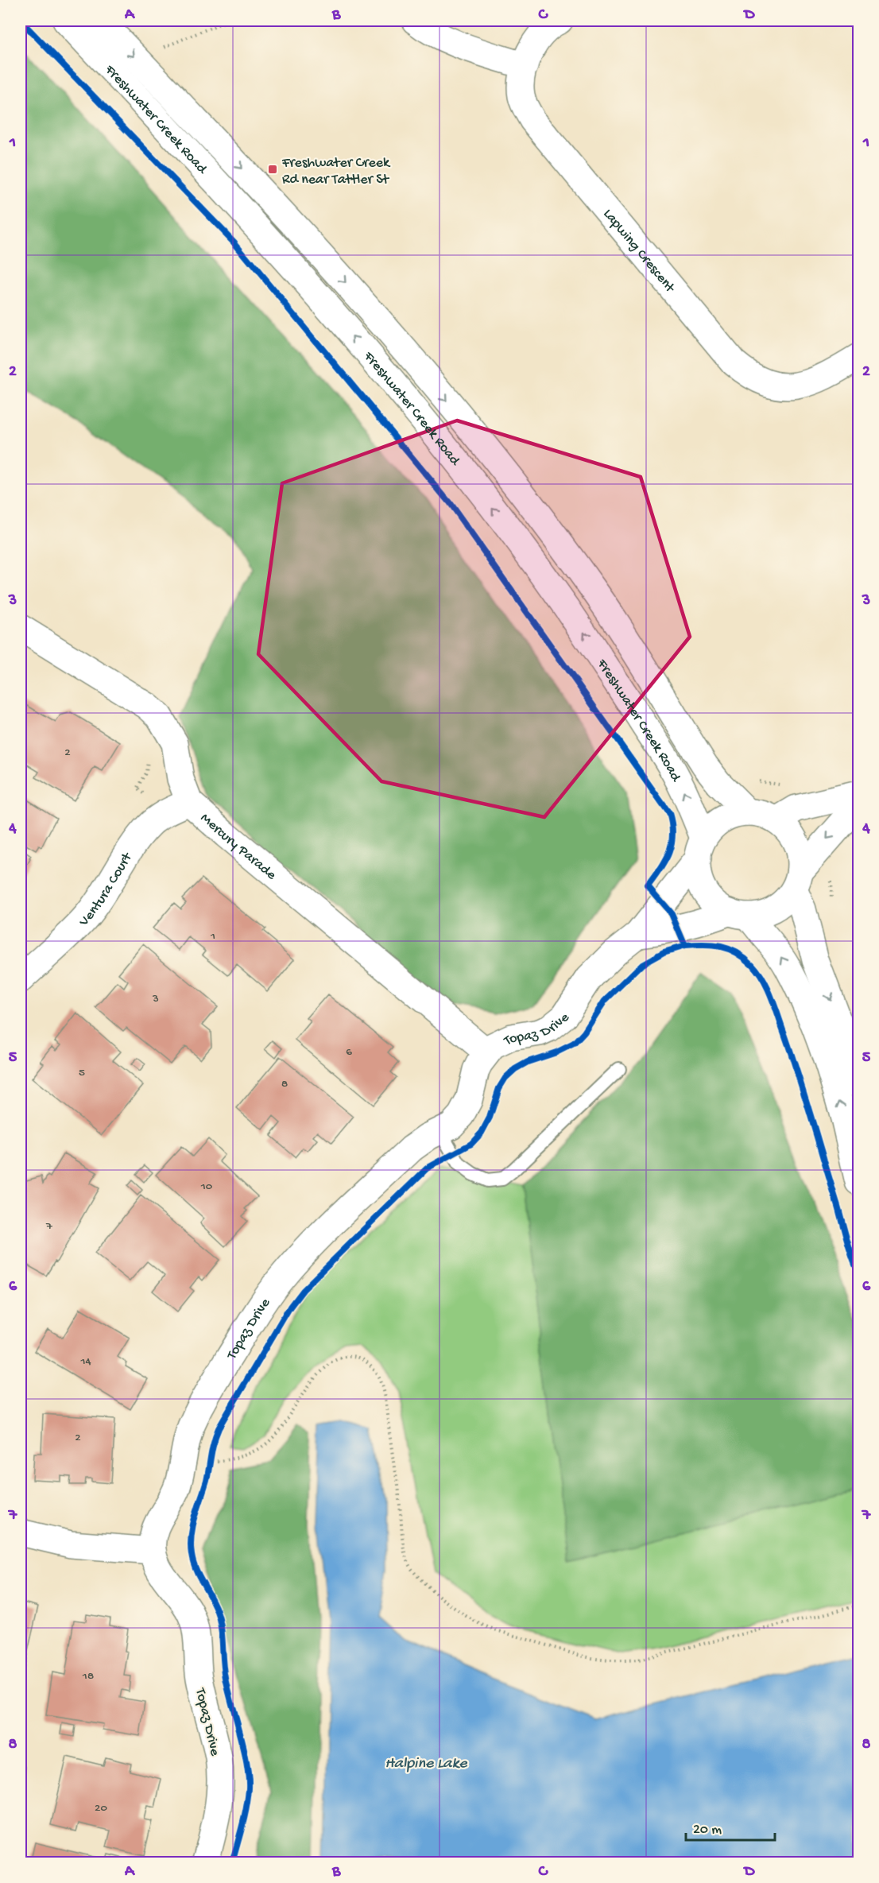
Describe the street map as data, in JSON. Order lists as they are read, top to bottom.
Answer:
{
  "streets": {
    "street": [
      "Freshwater Creek Road",
      "Lapwing Crescent",
      "Mercury Parade",
      "Ventura Court",
      "Topaz Drive"
    ]
  },
  "crossings": [
    ["Freshwater Creek Road", "Topaz Drive"],
    ["Mercury Parade", "Ventura Court"],
    ["Mercury Parade", "Topaz Drive"]
  ],
  "water": ["Halpine Lake"],
  "places": {
    "transit": ["Freshwater Creek Rd near Tattler St"]
  },
  "house_numbers": [
    "2",
    "1",
    "3",
    "6",
    "5",
    "8",
    "10",
    "7",
    "14",
    "2",
    "18",
    "20"
  ],
  "scale_bar": "20 m",
  "grid": {
    "columns": [
      "A",
      "B",
      "C",
      "D"
    ],
    "rows": [
      "1",
      "2",
      "3",
      "4",
      "5",
      "6",
      "7",
      "8"
    ]
  }
}
